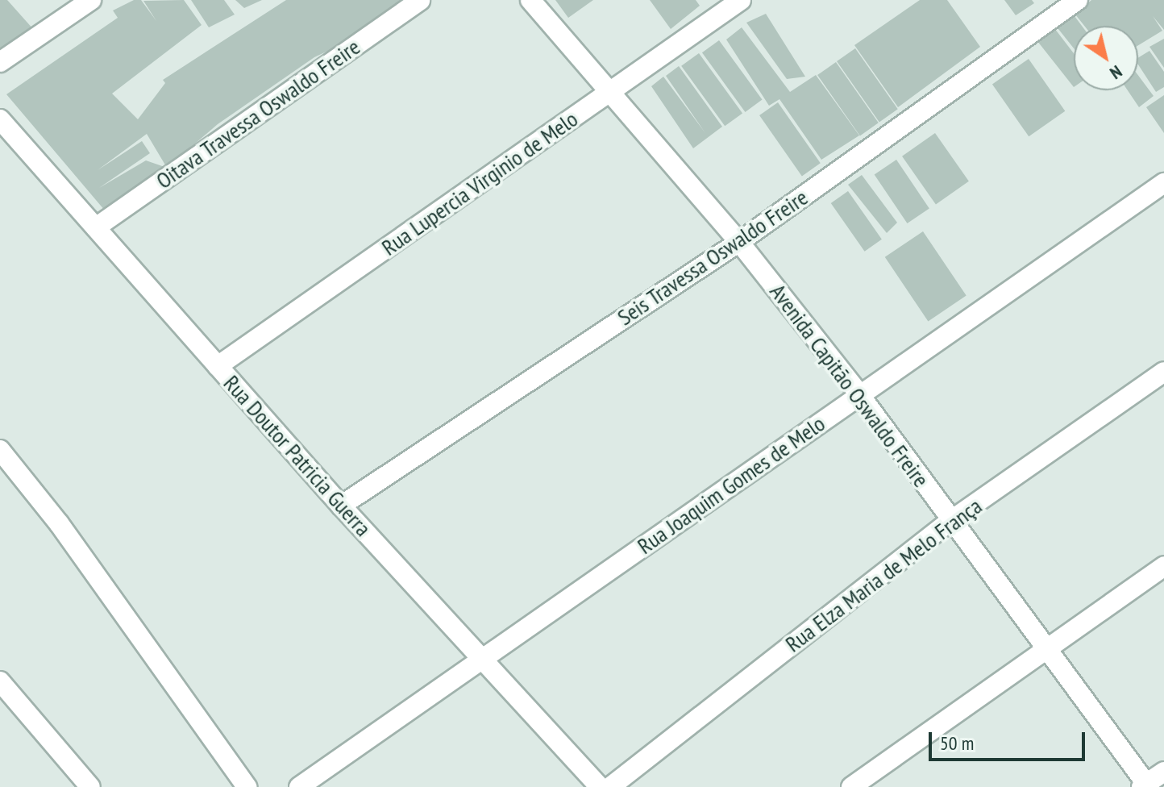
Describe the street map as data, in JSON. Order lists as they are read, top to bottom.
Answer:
{
  "streets": {
    "street": [
      "Oitava Travessa Oswaldo Freire",
      "Rua Lupercia Virginio de Melo",
      "Seis Travessa Oswaldo Freire",
      "Avenida Capitão Oswaldo Freire",
      "Rua Doutor Patricia Guerra",
      "Rua Joaquim Gomes de Melo",
      "Rua Elza Maria de Melo França"
    ]
  },
  "crossings": [
    ["Oitava Travessa Oswaldo Freire", "Rua Doutor Patricia Guerra"],
    ["Rua Lupercia Virginio de Melo", "Avenida Capitão Oswaldo Freire"],
    ["Rua Lupercia Virginio de Melo", "Rua Doutor Patricia Guerra"],
    ["Seis Travessa Oswaldo Freire", "Avenida Capitão Oswaldo Freire"],
    ["Seis Travessa Oswaldo Freire", "Rua Doutor Patricia Guerra"],
    ["Avenida Capitão Oswaldo Freire", "Rua Joaquim Gomes de Melo"],
    ["Avenida Capitão Oswaldo Freire", "Rua Elza Maria de Melo França"],
    ["Rua Doutor Patricia Guerra", "Rua Joaquim Gomes de Melo"]
  ],
  "scale_bar": "50 m",
  "north": "bottom right"
}
